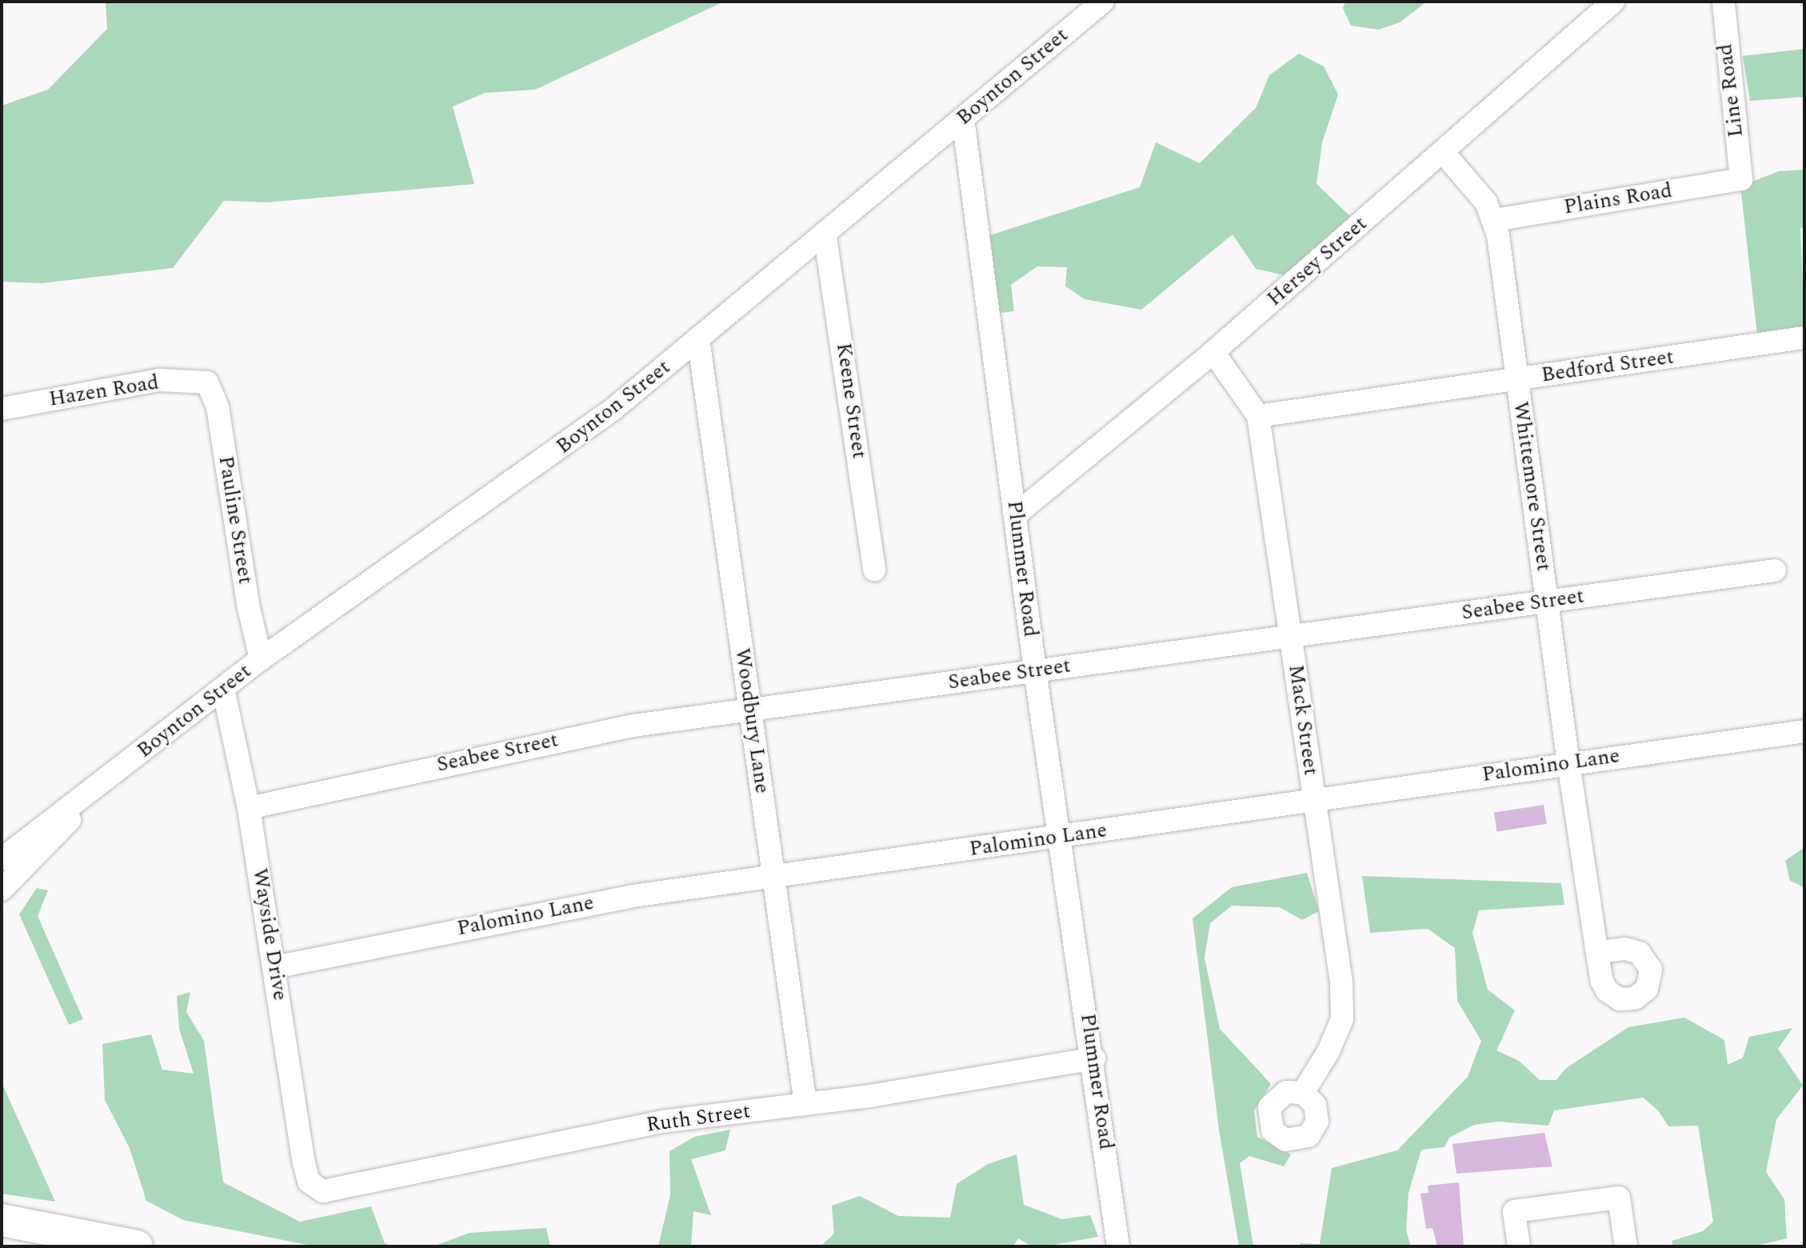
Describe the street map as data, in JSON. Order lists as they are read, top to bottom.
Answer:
{
  "streets": {
    "street": [
      "Boynton Street",
      "Line Road",
      "Plains Road",
      "Hersey Street",
      "Bedford Street",
      "Hazen Road",
      "Keene Street",
      "Whittemore Street",
      "Pauline Street",
      "Plummer Road",
      "Seabee Street",
      "Mack Street",
      "Woodbury Lane",
      "Palomino Lane",
      "Wayside Drive",
      "Ruth Street"
    ]
  },
  "crossings": [
    ["Boynton Street", "Keene Street"],
    ["Boynton Street", "Pauline Street"],
    ["Boynton Street", "Plummer Road"],
    ["Boynton Street", "Woodbury Lane"],
    ["Boynton Street", "Wayside Drive"],
    ["Line Road", "Plains Road"],
    ["Plains Road", "Whittemore Street"],
    ["Hersey Street", "Whittemore Street"],
    ["Hersey Street", "Plummer Road"],
    ["Hersey Street", "Mack Street"],
    ["Bedford Street", "Whittemore Street"],
    ["Bedford Street", "Mack Street"],
    ["Hazen Road", "Pauline Street"],
    ["Whittemore Street", "Seabee Street"],
    ["Whittemore Street", "Palomino Lane"],
    ["Plummer Road", "Seabee Street"],
    ["Plummer Road", "Palomino Lane"],
    ["Plummer Road", "Ruth Street"],
    ["Seabee Street", "Mack Street"],
    ["Seabee Street", "Woodbury Lane"],
    ["Seabee Street", "Wayside Drive"],
    ["Mack Street", "Palomino Lane"],
    ["Woodbury Lane", "Palomino Lane"],
    ["Woodbury Lane", "Ruth Street"],
    ["Palomino Lane", "Wayside Drive"],
    ["Wayside Drive", "Ruth Street"]
  ]
}
